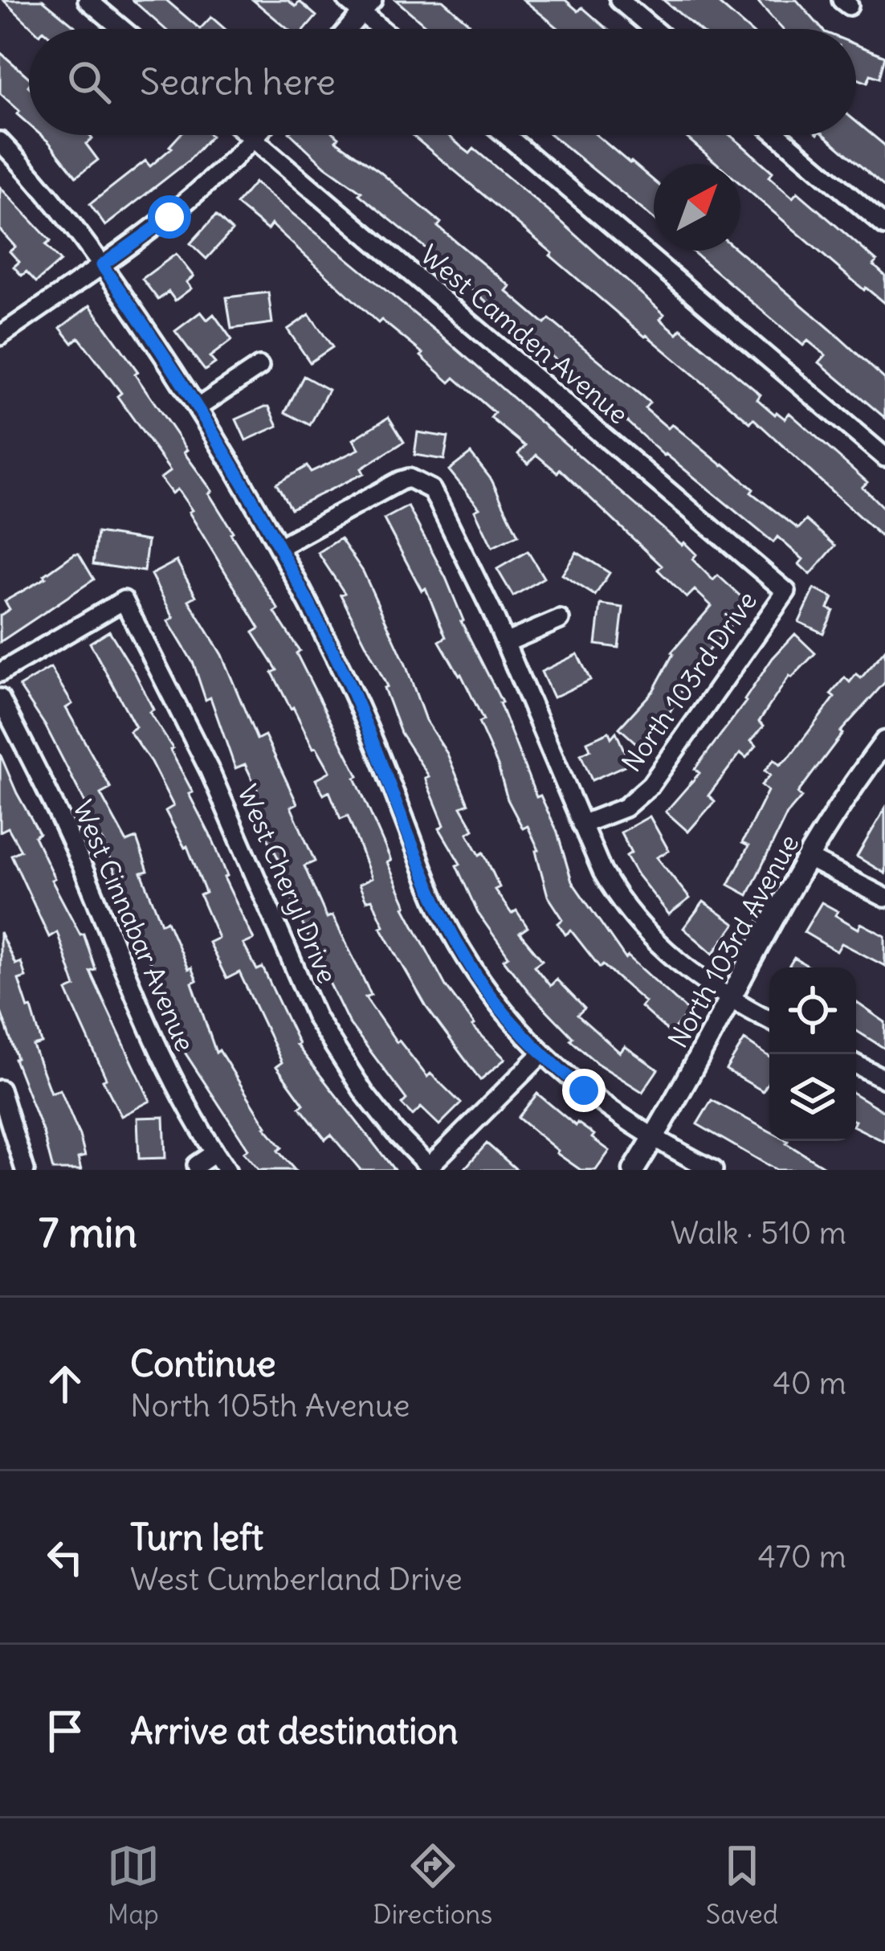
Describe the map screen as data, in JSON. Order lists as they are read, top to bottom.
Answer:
{
  "streets": {
    "street": [
      "West Camden Avenue",
      "North 103rd Drive",
      "West Cheryl Drive",
      "West Cinnabar Avenue",
      "North 103rd Avenue"
    ]
  },
  "crossings": [
    ["West Camden Avenue", "North 103rd Drive"]
  ],
  "north": "top right",
  "page": {
    "search": "Search here",
    "heading": ["7 min", "Walk · 510 m"],
    "list": [
      ["Continue", "North 105th Avenue", "40 m"],
      ["Turn left", "West Cumberland Drive", "470 m"],
      "Arrive at destination"
    ],
    "nav": ["Map", "Directions", "Saved"]
  }
}
